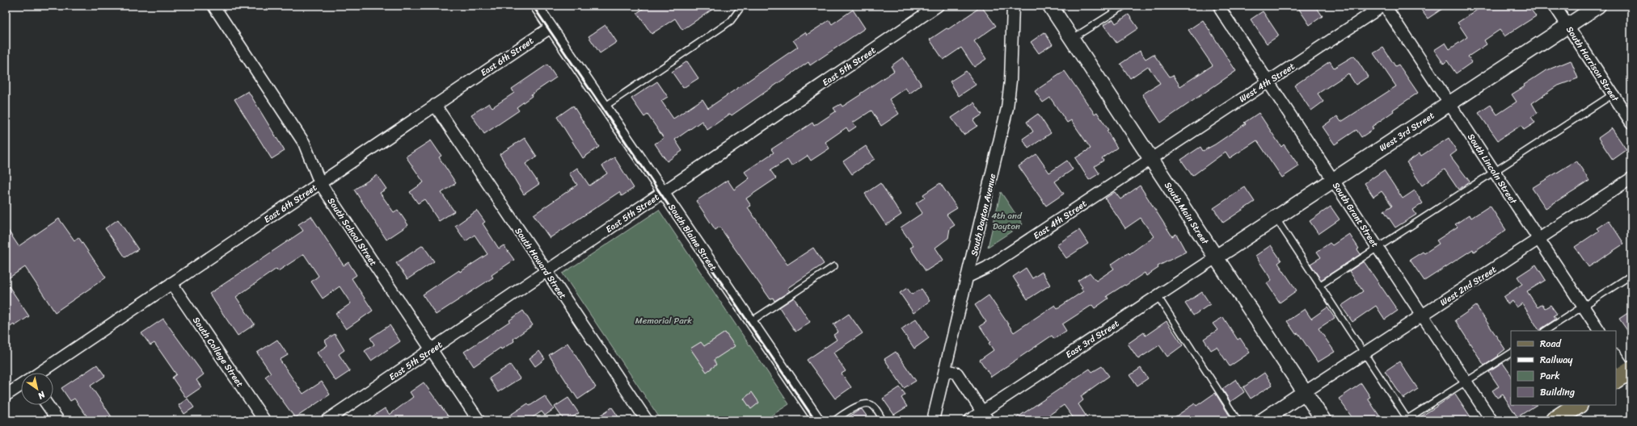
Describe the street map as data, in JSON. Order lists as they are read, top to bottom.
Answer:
{
  "streets": {
    "street": [
      "East 6th Street",
      "South Harrison Street",
      "East 5th Street",
      "West 4th Street",
      "West 3rd Street",
      "South Lincoln Street",
      "South Main Street",
      "South Dayton Avenue",
      "South Grant Street",
      "East 4th Street",
      "South School Street",
      "South Blaine Street",
      "South Howard Street",
      "West 2nd Street",
      "East 3rd Street",
      "South College Street"
    ]
  },
  "crossings": [
    ["East 6th Street", "South School Street"],
    ["East 6th Street", "South Blaine Street"],
    ["East 6th Street", "South Howard Street"],
    ["East 6th Street", "South College Street"],
    ["South Harrison Street", "West 3rd Street"],
    ["East 5th Street", "South School Street"],
    ["East 5th Street", "South Blaine Street"],
    ["East 5th Street", "South Howard Street"],
    ["West 4th Street", "South Lincoln Street"],
    ["West 4th Street", "South Main Street"],
    ["West 4th Street", "South Grant Street"],
    ["West 4th Street", "East 4th Street"],
    ["West 3rd Street", "South Lincoln Street"],
    ["West 3rd Street", "South Main Street"],
    ["West 3rd Street", "South Grant Street"],
    ["West 3rd Street", "East 3rd Street"],
    ["South Lincoln Street", "West 2nd Street"],
    ["South Main Street", "East 4th Street"],
    ["South Main Street", "West 2nd Street"],
    ["South Main Street", "East 3rd Street"],
    ["South Dayton Avenue", "East 4th Street"],
    ["South Grant Street", "West 2nd Street"]
  ],
  "parks": ["4th and Dayton", "Memorial Park"],
  "legend": [
    "Road",
    "Railway",
    "Park",
    "Building"
  ],
  "north": "bottom right"
}
